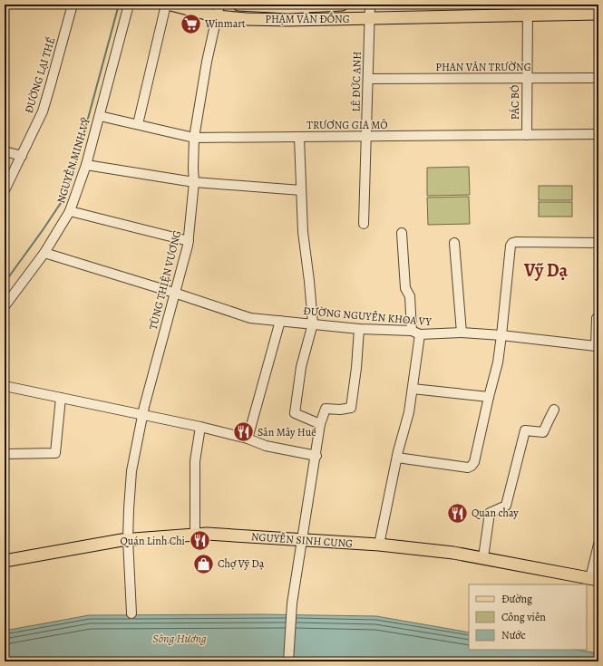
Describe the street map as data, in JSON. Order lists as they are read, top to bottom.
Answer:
{
  "streets": {
    "main road": ["PHẠM VĂN ĐỒNG", "NGUYỄN SINH CUNG"],
    "street": [
      "PHAN VĂN TRƯỜNG",
      "ĐƯỜNG LẠI THẾ",
      "LÊ ĐỨC ANH",
      "PÁC BÓ",
      "TRƯƠNG GIA MÔ",
      "NGUYỄN MINH VỸ",
      "TÙNG THIỆN VƯƠNG",
      "ĐƯỜNG NGUYỄN KHOA VY"
    ]
  },
  "crossings": [
    ["PHẠM VĂN ĐỒNG", "LÊ ĐỨC ANH"],
    ["PHẠM VĂN ĐỒNG", "PÁC BÓ"],
    ["PHẠM VĂN ĐỒNG", "TÙNG THIỆN VƯƠNG"],
    ["PHAN VĂN TRƯỜNG", "LÊ ĐỨC ANH"],
    ["PHAN VĂN TRƯỜNG", "PÁC BÓ"],
    ["LÊ ĐỨC ANH", "TRƯƠNG GIA MÔ"],
    ["PÁC BÓ", "TRƯƠNG GIA MÔ"],
    ["TRƯƠNG GIA MÔ", "NGUYỄN MINH VỸ"],
    ["TRƯƠNG GIA MÔ", "TÙNG THIỆN VƯƠNG"],
    ["NGUYỄN MINH VỸ", "ĐƯỜNG NGUYỄN KHOA VY"],
    ["TÙNG THIỆN VƯƠNG", "ĐƯỜNG NGUYỄN KHOA VY"],
    ["TÙNG THIỆN VƯƠNG", "NGUYỄN SINH CUNG"]
  ],
  "districts": ["Vỹ Dạ"],
  "water": ["Sông Hương"],
  "places": {
    "supermarket": ["Winmart"],
    "restaurant": ["Sân Mây Huế", "Quan chay", "Quán Linh Chi"],
    "shop": ["Chợ Vỹ Dạ"]
  },
  "legend": ["Đường", "Công viên", "Nước"]
}
